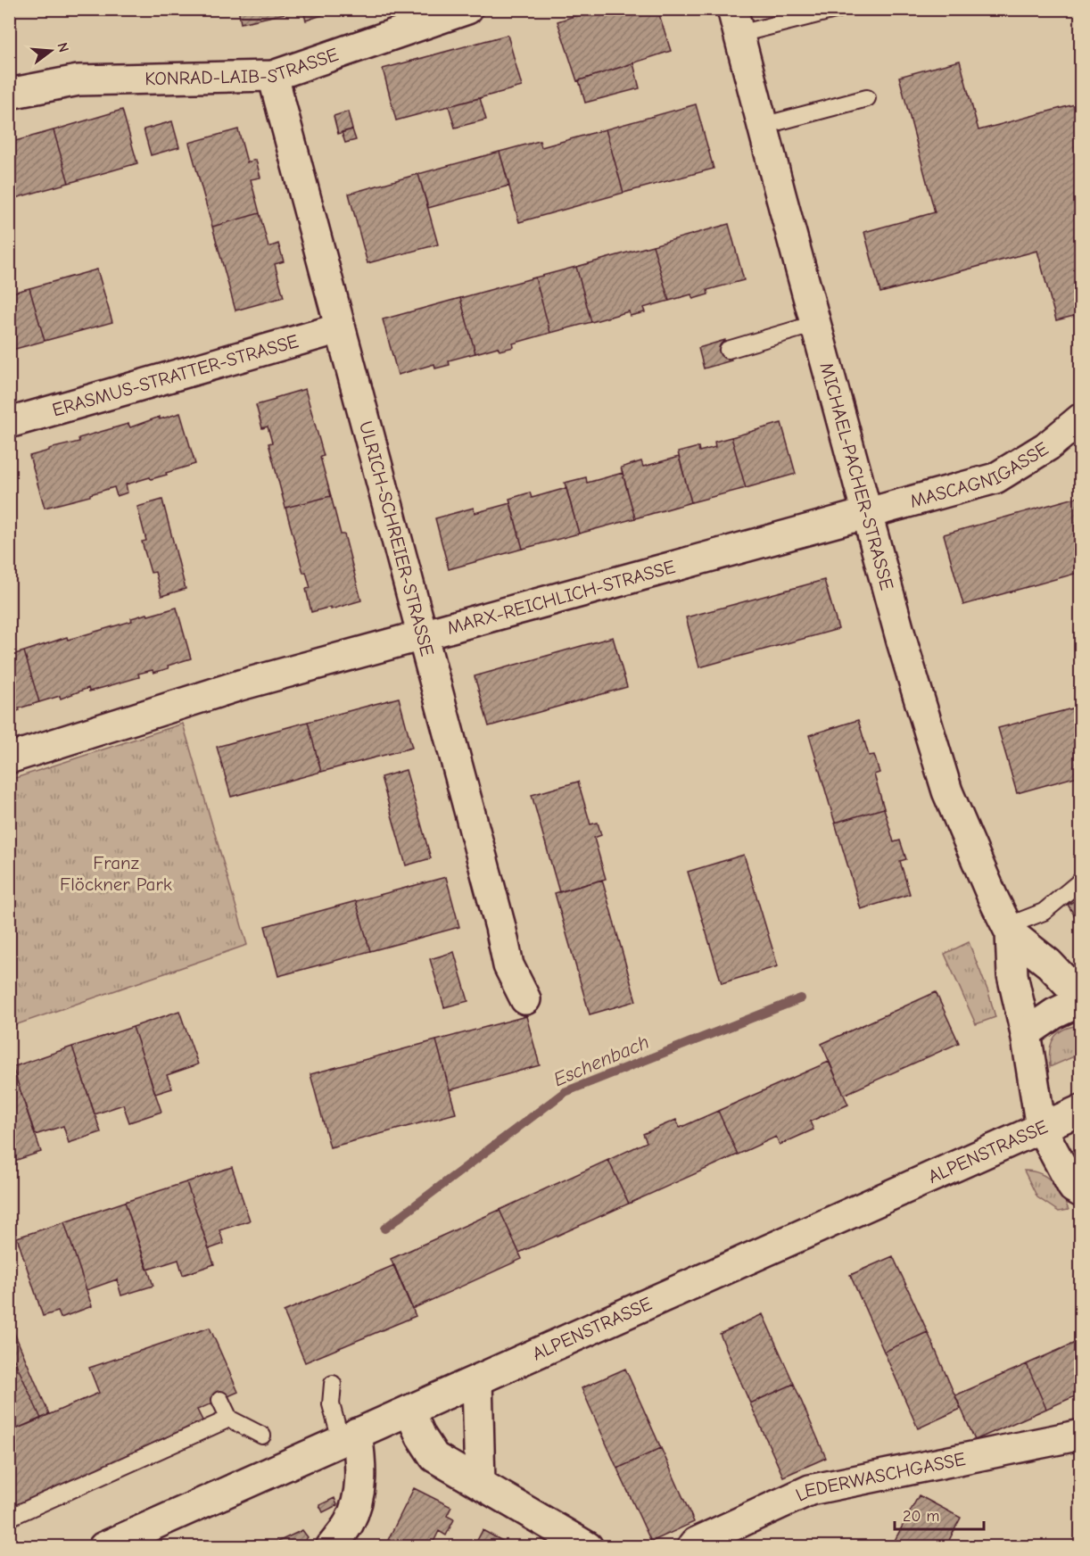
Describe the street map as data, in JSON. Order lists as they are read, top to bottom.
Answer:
{
  "streets": {
    "street": [
      "KONRAD-LAIB-STRASSE",
      "ERASMUS-STRATTER-STRASSE",
      "MASCAGNIGASSE",
      "MICHAEL-PACHER-STRASSE",
      "ULRICH-SCHREIER-STRASSE",
      "MARX-REICHLICH-STRASSE",
      "ALPENSTRASSE",
      "LEDERWASCHGASSE"
    ]
  },
  "crossings": [
    ["KONRAD-LAIB-STRASSE", "ULRICH-SCHREIER-STRASSE"],
    ["ERASMUS-STRATTER-STRASSE", "ULRICH-SCHREIER-STRASSE"],
    ["MASCAGNIGASSE", "MICHAEL-PACHER-STRASSE"],
    ["MASCAGNIGASSE", "MARX-REICHLICH-STRASSE"],
    ["MICHAEL-PACHER-STRASSE", "MARX-REICHLICH-STRASSE"],
    ["MICHAEL-PACHER-STRASSE", "ALPENSTRASSE"],
    ["ULRICH-SCHREIER-STRASSE", "MARX-REICHLICH-STRASSE"]
  ],
  "water": ["Eschenbach"],
  "parks": ["Franz Flöckner Park"],
  "scale_bar": "20 m",
  "north": "right"
}
